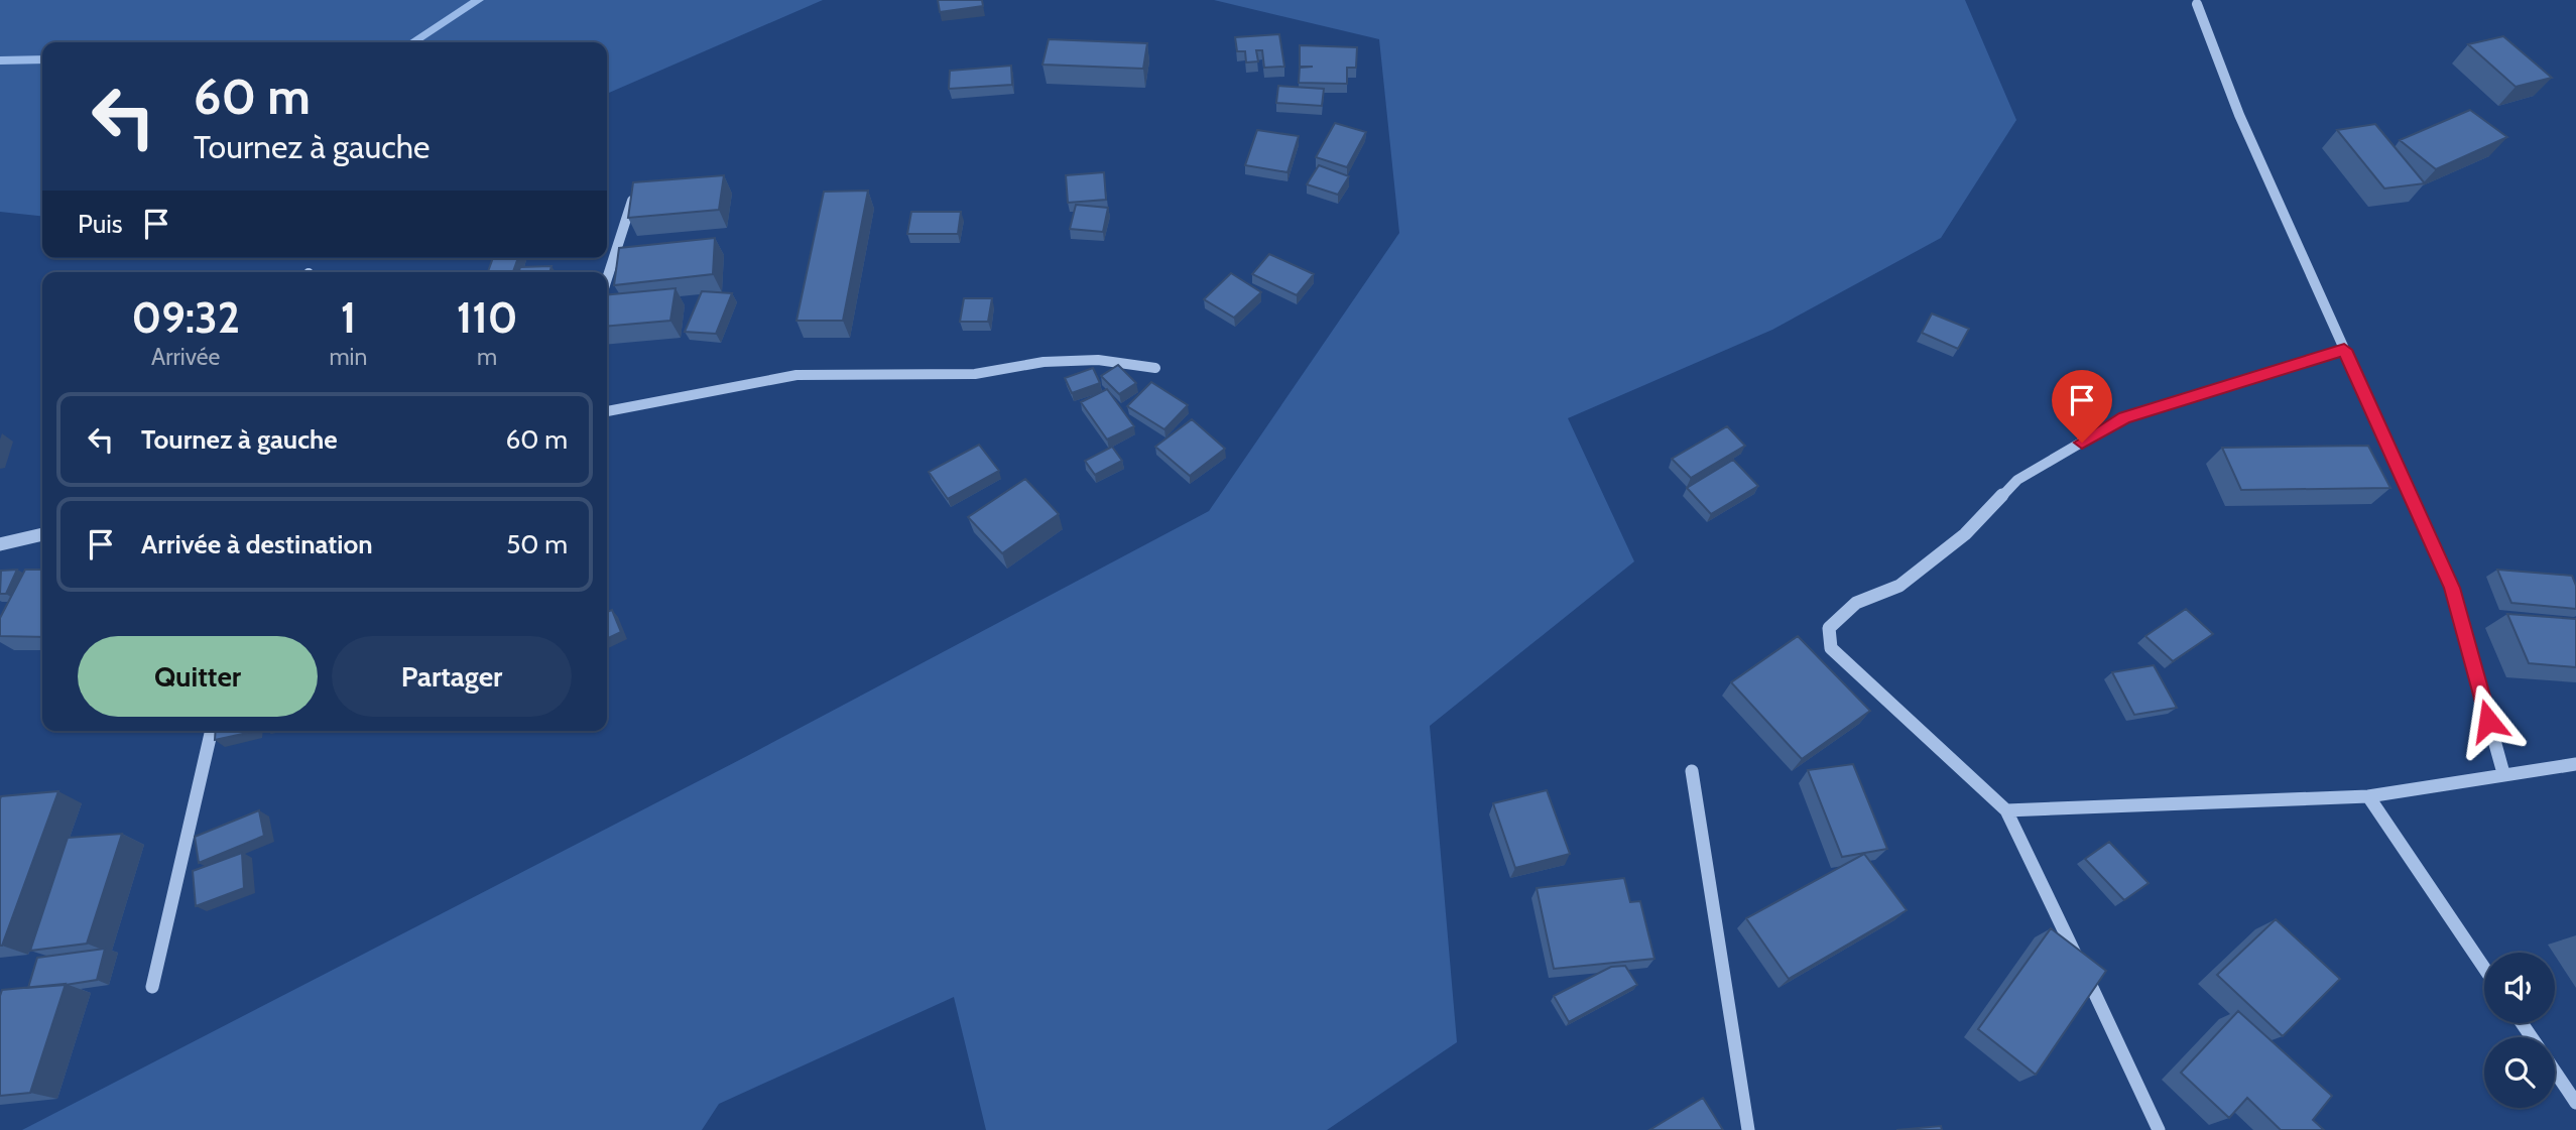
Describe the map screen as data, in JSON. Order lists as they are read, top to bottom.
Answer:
{
  "page": {
    "turn": ["60 m", "Tournez à gauche"],
    "then": "Puis",
    "eta": [
      "09:32",
      "Arrivée",
      "1",
      "min",
      "110",
      "m"
    ],
    "list": [
      {
        "name": "Tournez à gauche",
        "value": "60 m"
      },
      {
        "name": "Arrivée à destination",
        "value": "50 m"
      }
    ],
    "buttons": ["Quitter", "Partager"]
  }
}
